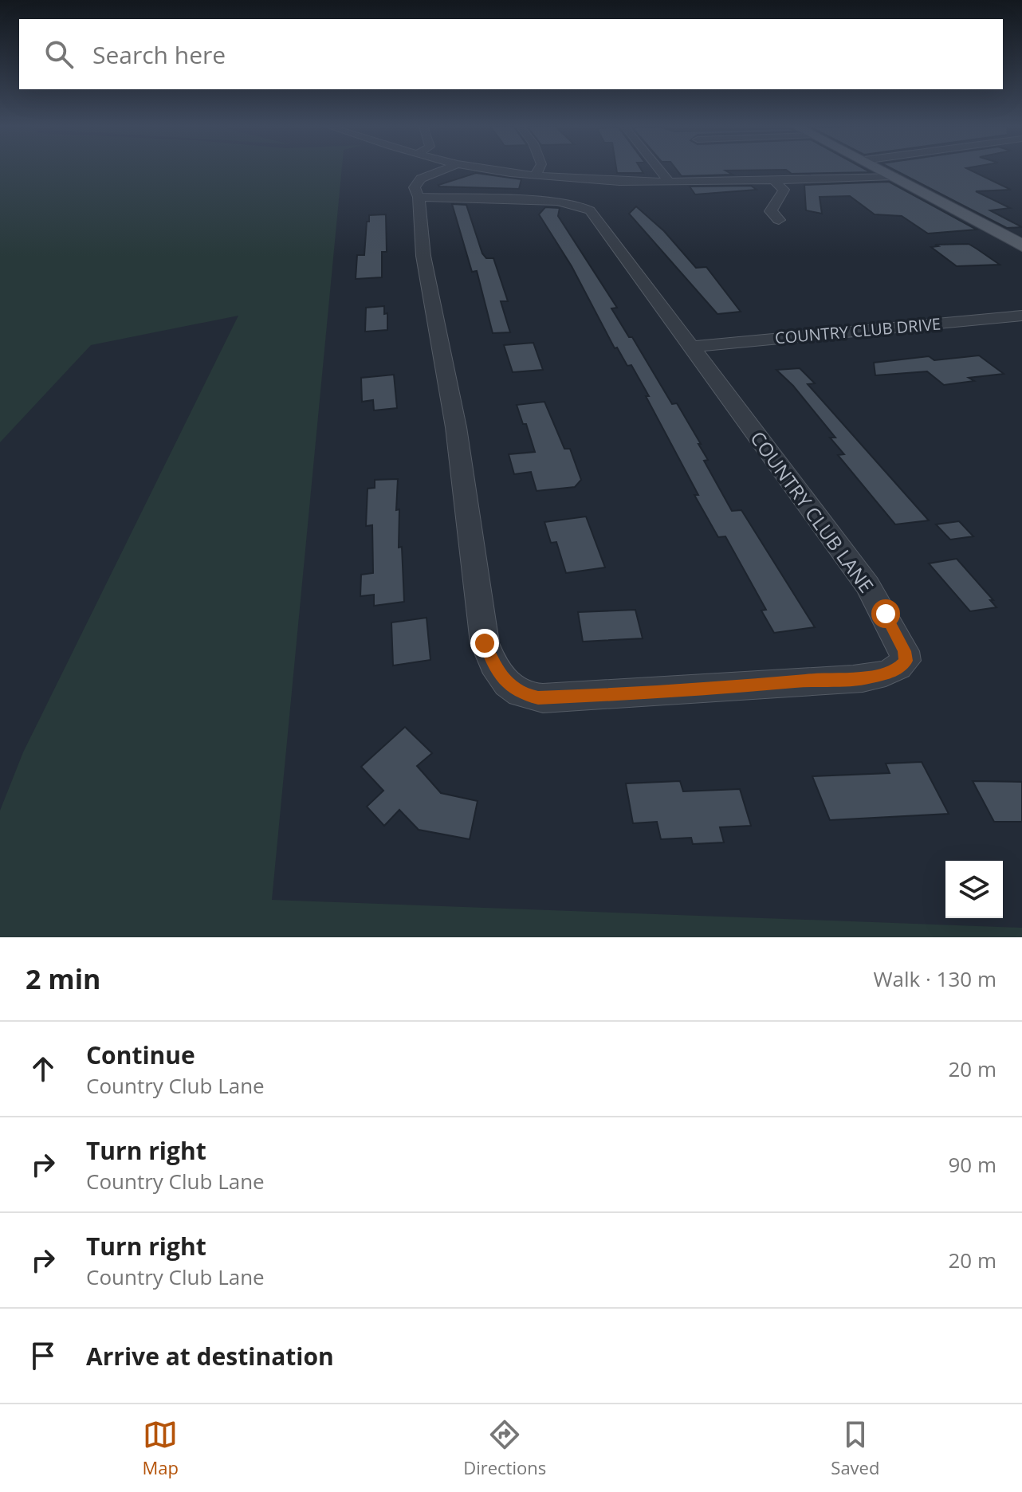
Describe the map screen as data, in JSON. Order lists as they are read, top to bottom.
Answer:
{
  "streets": {
    "street": ["COUNTRY CLUB DRIVE", "COUNTRY CLUB LANE"]
  },
  "crossings": [
    ["COUNTRY CLUB DRIVE", "COUNTRY CLUB LANE"]
  ],
  "page": {
    "search": "Search here",
    "heading": ["2 min", "Walk · 130 m"],
    "list": [
      ["Continue", "Country Club Lane", "20 m"],
      ["Turn right", "Country Club Lane", "90 m"],
      ["Turn right", "Country Club Lane", "20 m"],
      "Arrive at destination"
    ],
    "nav": ["Map", "Directions", "Saved"]
  }
}
